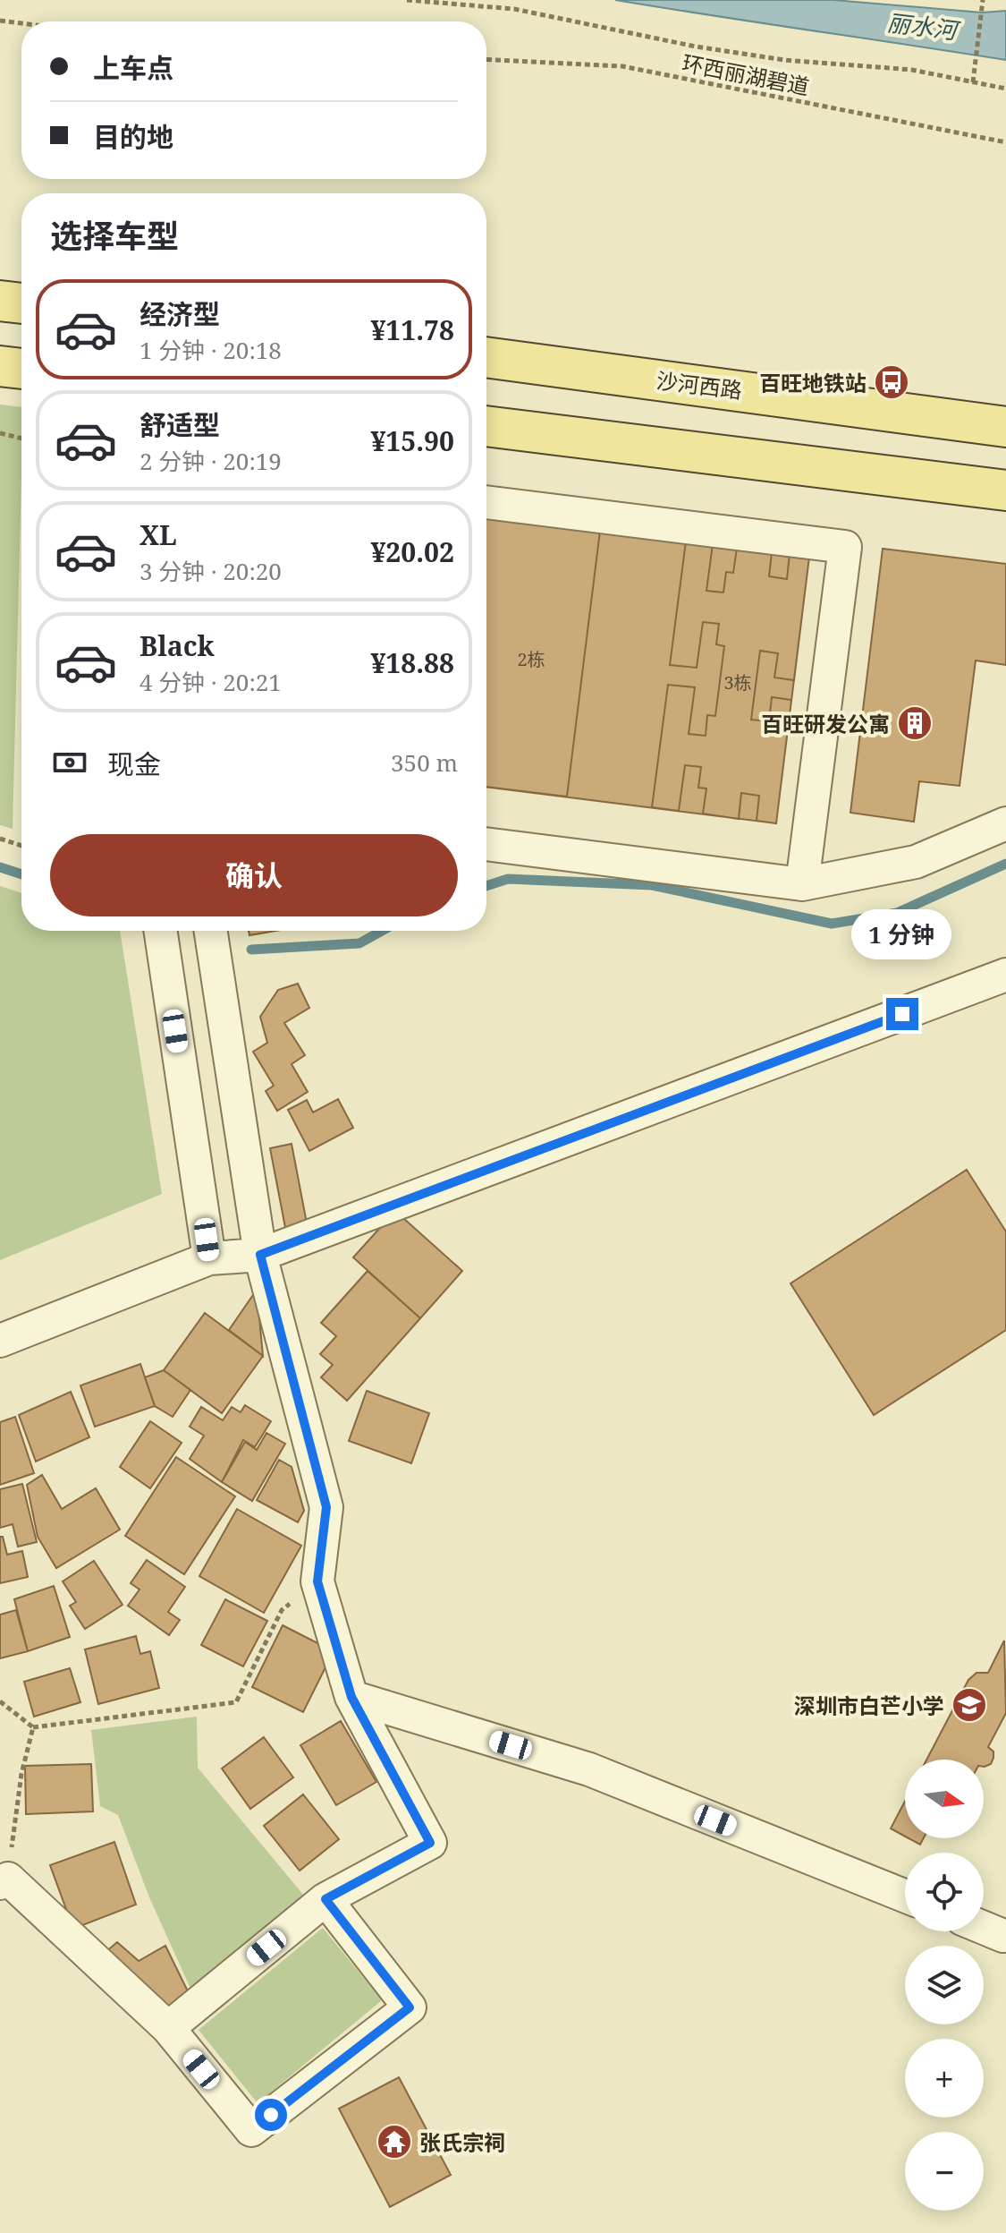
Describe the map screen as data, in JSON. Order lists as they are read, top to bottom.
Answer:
{
  "streets": {
    "main road": ["沙河西路"],
    "path": ["环西丽湖碧道"]
  },
  "water": ["丽水河"],
  "places": {
    "bus stop": ["百旺地铁站"],
    "building": ["百旺研发公寓"],
    "school or university": ["深圳市白芒小学"],
    "temple": ["张氏宗祠"]
  },
  "house_numbers": ["2栋", "3栋"],
  "north": "right",
  "page": {
    "banner": ["上车点", "目的地"],
    "heading": "选择车型",
    "list": [
      {
        "name": "经济型",
        "note": "1 分钟 · 20:18",
        "value": "¥11.78"
      },
      {
        "name": "舒适型",
        "note": "2 分钟 · 20:19",
        "value": "¥15.90"
      },
      {
        "name": "XL",
        "note": "3 分钟 · 20:20",
        "value": "¥20.02"
      },
      {
        "name": "Black",
        "note": "4 分钟 · 20:21",
        "value": "¥18.88"
      }
    ],
    "pay": ["现金", "350 m"],
    "buttons": "确认",
    "bubble": "1 分钟",
    "map_buttons": ["+", "−"]
  }
}
